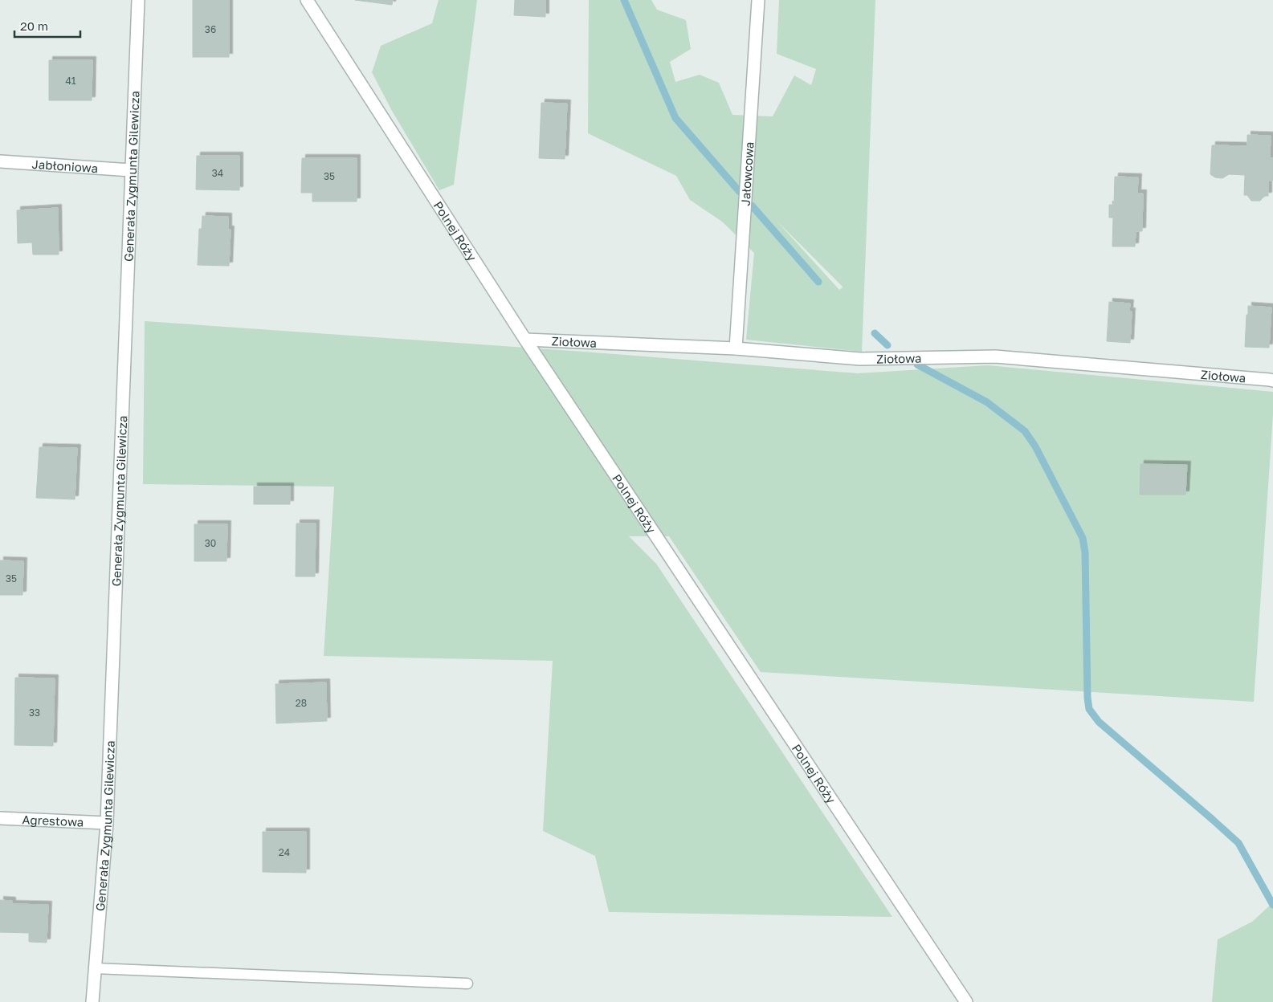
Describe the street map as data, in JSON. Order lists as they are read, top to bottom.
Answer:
{
  "streets": {
    "street": [
      "Jabłoniowa",
      "Jałowcowa",
      "Generała Zygmunta Gilewicza",
      "Polnej Róży",
      "Ziołowa",
      "Agrestowa"
    ]
  },
  "crossings": [
    ["Jabłoniowa", "Generała Zygmunta Gilewicza"],
    ["Jałowcowa", "Ziołowa"],
    ["Generała Zygmunta Gilewicza", "Agrestowa"],
    ["Polnej Róży", "Ziołowa"]
  ],
  "house_numbers": [
    "36",
    "41",
    "34",
    "35",
    "30",
    "35",
    "28",
    "33",
    "24"
  ],
  "scale_bar": "20 m"
}
